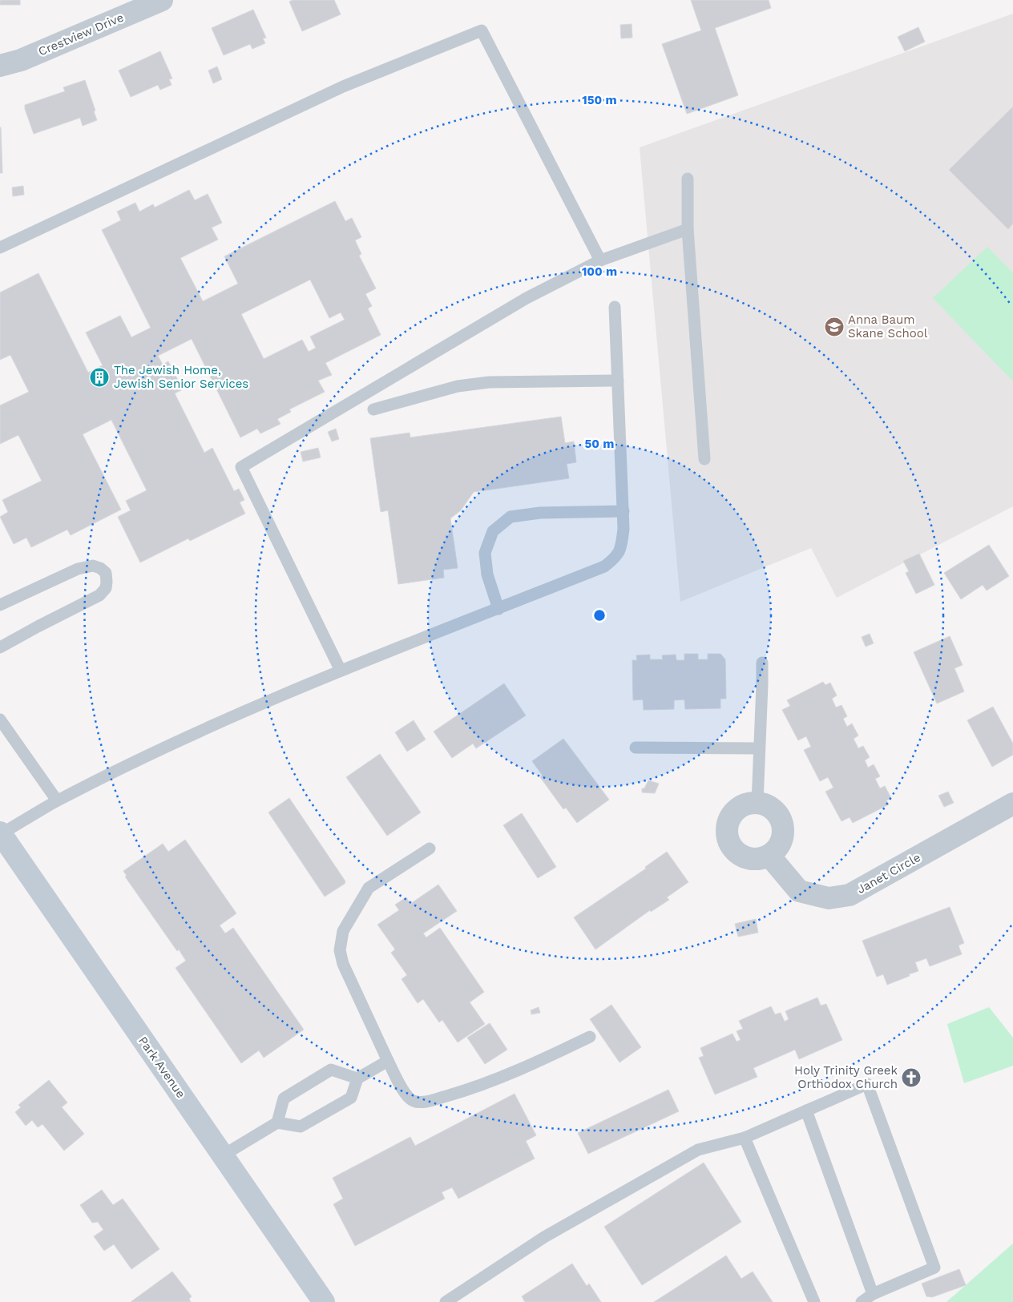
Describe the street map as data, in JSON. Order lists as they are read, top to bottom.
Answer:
{
  "streets": {
    "main road": ["Park Avenue"],
    "street": ["Crestview Drive", "Janet Circle"]
  },
  "places": {
    "school or university": ["Anna Baum Skane School"],
    "building": ["The Jewish Home, Jewish Senior Services"],
    "church": ["Holy Trinity Greek Orthodox Church"]
  },
  "rings": ["150 m", "100 m", "50 m"]
}
